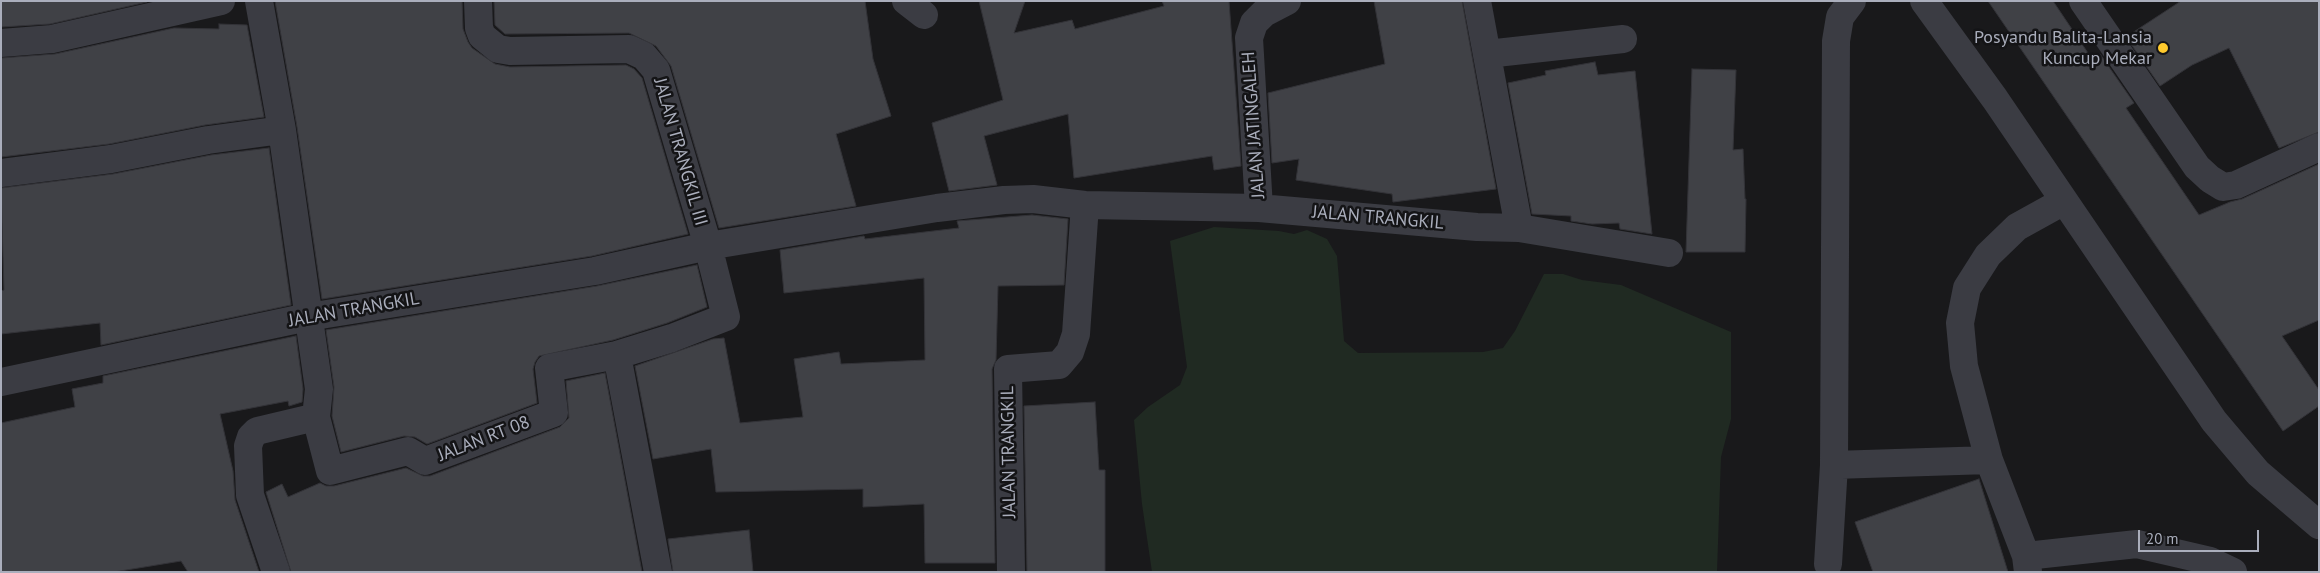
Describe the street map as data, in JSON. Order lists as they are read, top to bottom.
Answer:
{
  "streets": {
    "street": [
      "JALAN JATINGALEH",
      "JALAN TRANGKIL III",
      "JALAN TRANGKIL",
      "JALAN RT 08"
    ]
  },
  "crossings": [
    ["JALAN JATINGALEH", "JALAN TRANGKIL"],
    ["JALAN TRANGKIL III", "JALAN TRANGKIL"],
    ["JALAN TRANGKIL III", "JALAN RT 08"],
    ["JALAN TRANGKIL", "JALAN RT 08"]
  ],
  "places": ["Posyandu Balita-Lansia Kuncup Mekar"],
  "scale_bar": "20 m"
}
